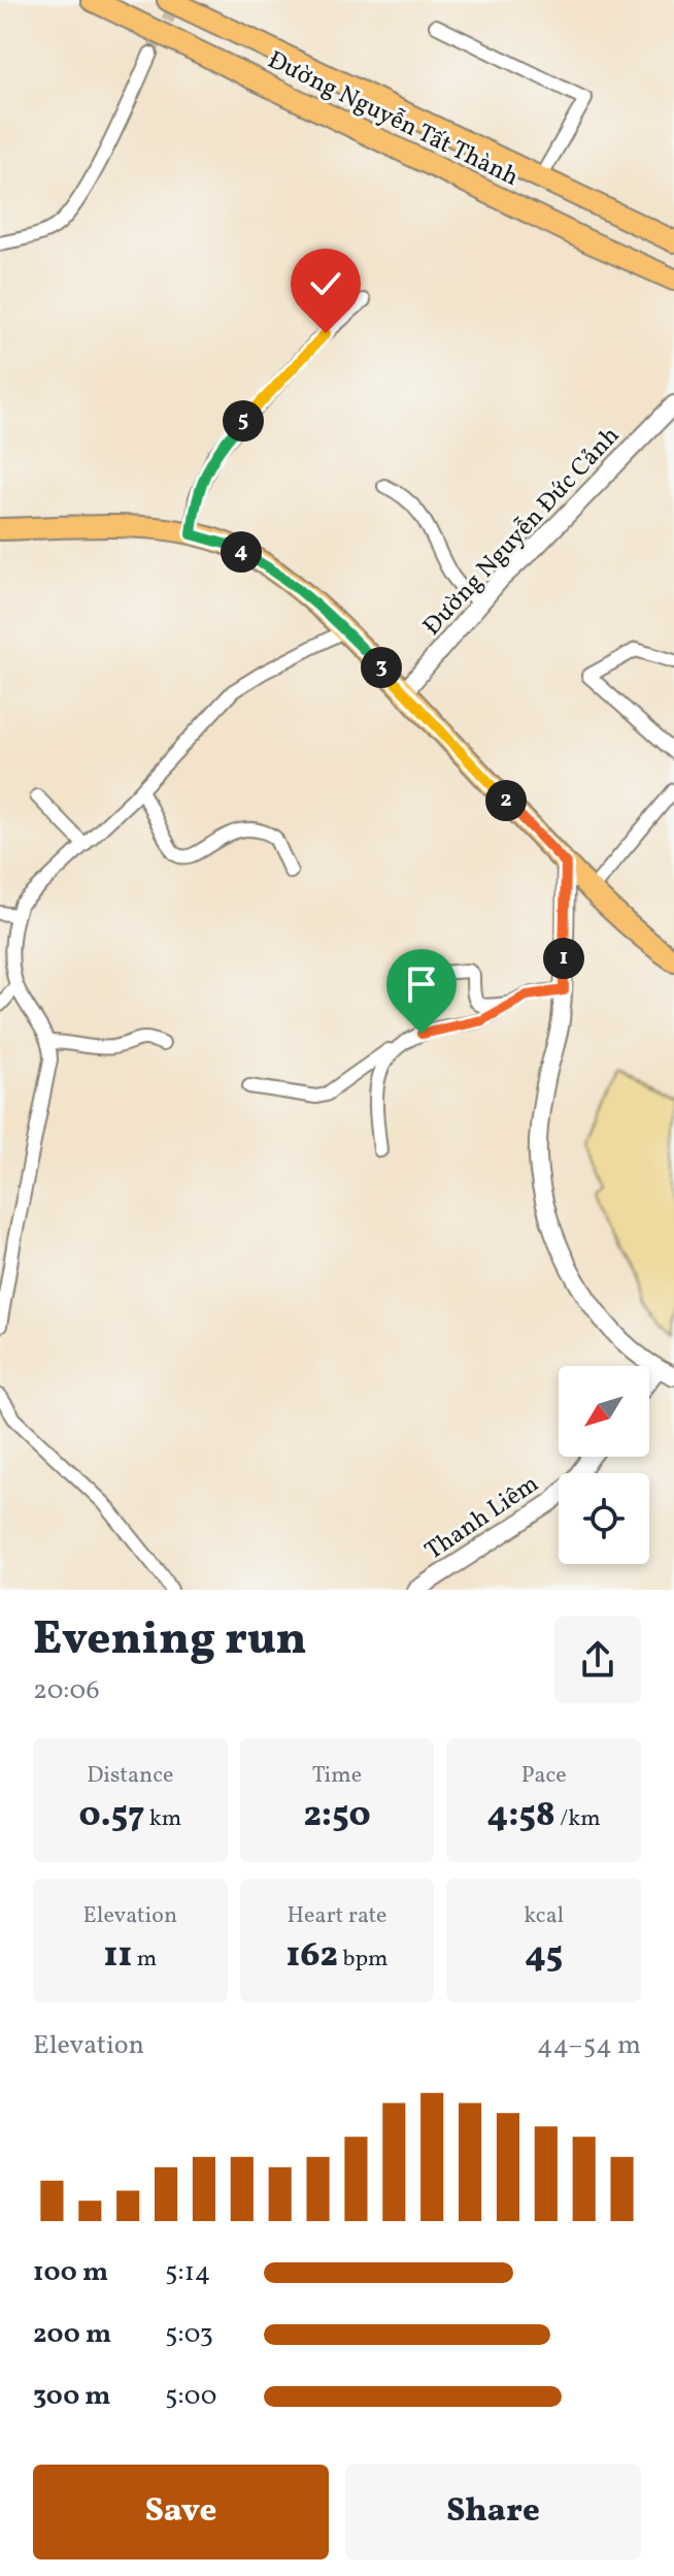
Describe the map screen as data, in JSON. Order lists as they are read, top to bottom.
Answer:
{
  "streets": {
    "main road": ["Đường Nguyễn Tất Thành"],
    "street": ["Đường Nguyễn Đức Cảnh", "Thanh Liêm"]
  },
  "north": "bottom left",
  "page": {
    "pins": [
      "5",
      "4",
      "3",
      "2",
      "1"
    ],
    "heading": ["Evening run", "20:06"],
    "stats": [
      ["Distance", "0.57 km"],
      ["Time", "2:50"],
      ["Pace", "4:58 /km"],
      ["Elevation", "11 m"],
      ["Heart rate", "162 bpm"],
      ["kcal", "45"]
    ],
    "chart": ["Elevation", "44–54 m"],
    "list": [
      {
        "name": "100 m",
        "note": "5:14"
      },
      {
        "name": "200 m",
        "note": "5:03"
      },
      {
        "name": "300 m",
        "note": "5:00"
      }
    ],
    "buttons": ["Save", "Share"]
  }
}
